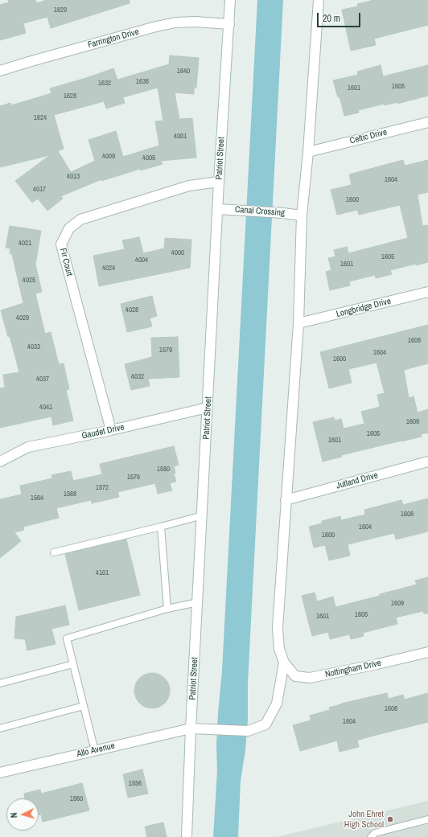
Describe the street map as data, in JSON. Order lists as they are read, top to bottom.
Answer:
{
  "streets": {
    "street": [
      "Farrington Drive",
      "Celtic Drive",
      "Patriot Street",
      "Canal Crossing",
      "Fir Court",
      "Longbridge Drive",
      "Gaudet Drive",
      "Jutland Drive",
      "Nottingham Drive",
      "Allo Avenue"
    ]
  },
  "crossings": [
    ["Farrington Drive", "Patriot Street"],
    ["Patriot Street", "Canal Crossing"],
    ["Patriot Street", "Fir Court"],
    ["Patriot Street", "Gaudet Drive"],
    ["Patriot Street", "Allo Avenue"],
    ["Fir Court", "Gaudet Drive"],
    ["Nottingham Drive", "Allo Avenue"]
  ],
  "places": ["John Ehret High School"],
  "house_numbers": [
    "1629",
    "1640",
    "1636",
    "1632",
    "1605",
    "1601",
    "1628",
    "1624",
    "4001",
    "4009",
    "4005",
    "4013",
    "1604",
    "4017",
    "1600",
    "4021",
    "4000",
    "1605",
    "4004",
    "1601",
    "4024",
    "4025",
    "4028",
    "4029",
    "1608",
    "4033",
    "1579",
    "1604",
    "1600",
    "4032",
    "4037",
    "4041",
    "1609",
    "1605",
    "1601",
    "1580",
    "1576",
    "1572",
    "1568",
    "1564",
    "1608",
    "1604",
    "1600",
    "4101",
    "1609",
    "1605",
    "1601",
    "1608",
    "1604",
    "1556",
    "1560"
  ],
  "scale_bar": "20 m",
  "north": "left"
}
